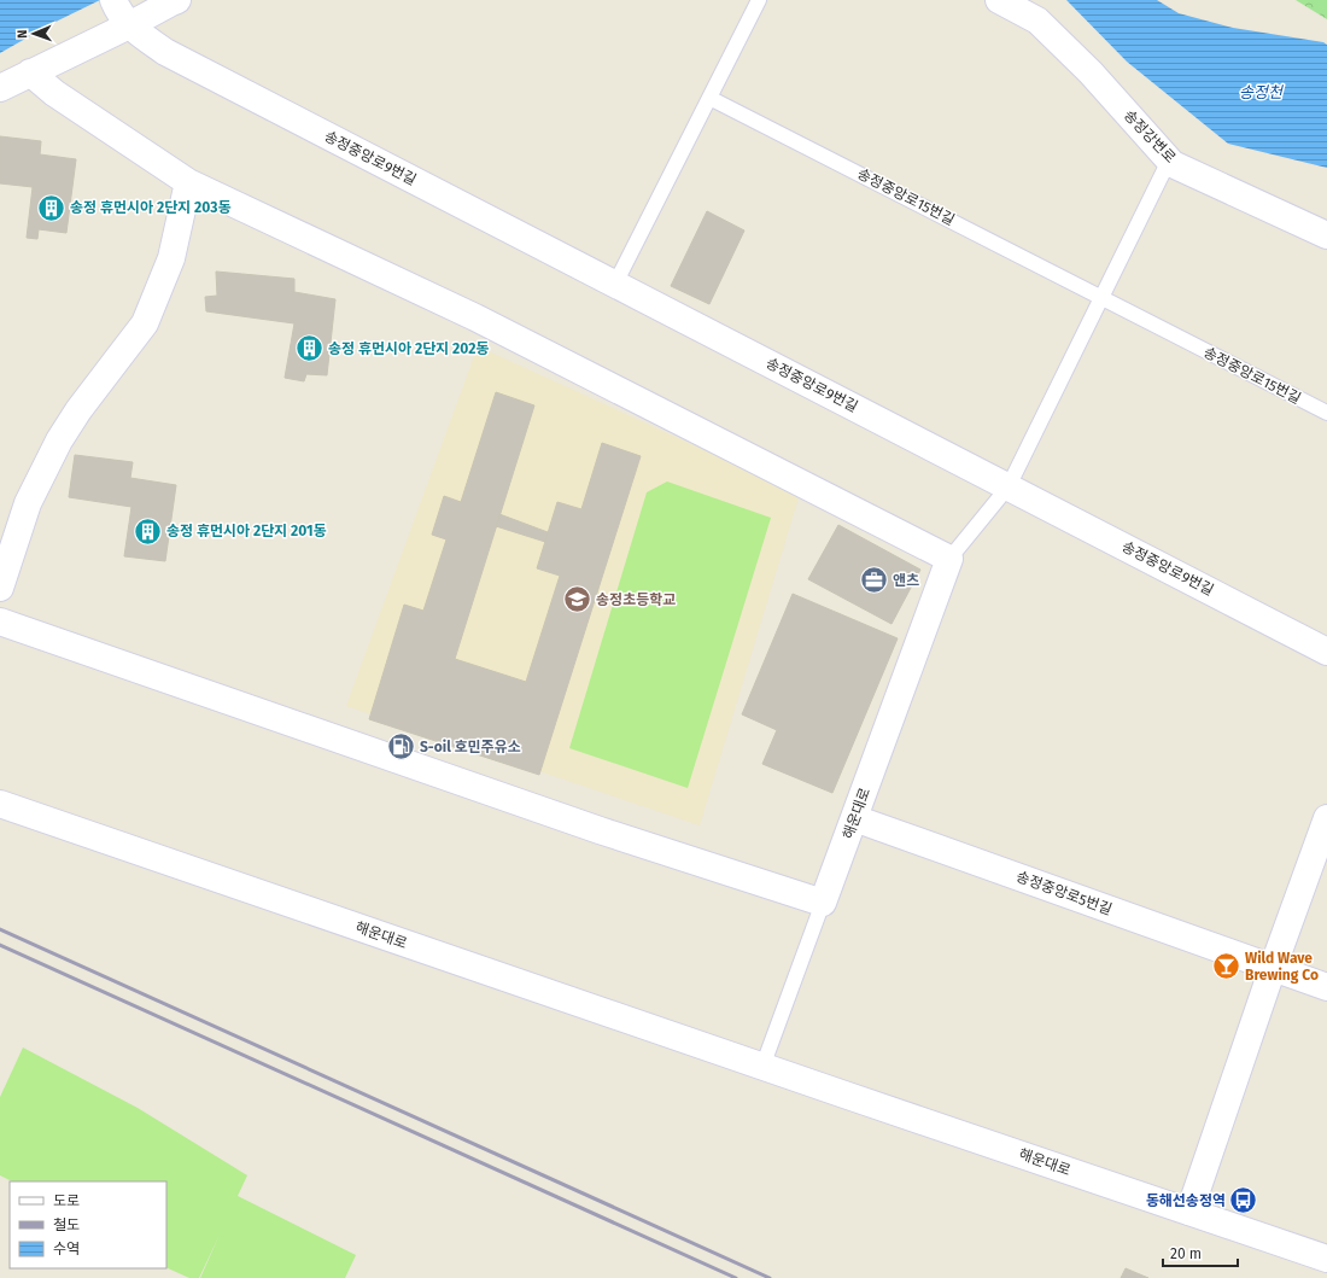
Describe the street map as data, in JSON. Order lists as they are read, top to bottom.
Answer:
{
  "streets": {
    "street": [
      "송정강변로",
      "송정중앙로9번길",
      "해운대로",
      "송정중앙로5번길"
    ],
    "lane": ["송정중앙로15번길"]
  },
  "crossings": [
    ["해운대로", "송정중앙로5번길"]
  ],
  "water": ["송정천"],
  "places": {
    "building": ["송정 휴먼시아 2단지 203동", "송정 휴먼시아 2단지 202동", "송정 휴먼시아 2단지 201동"],
    "office": ["앤츠"],
    "school or university": ["송정초등학교"],
    "fuel station": ["S-oil 호민주유소"],
    "bar": ["Wild Wave Brewing Co"],
    "bus stop": ["동해선송정역"]
  },
  "legend": ["도로", "철도", "수역"],
  "scale_bar": "20 m",
  "north": "left"
}
